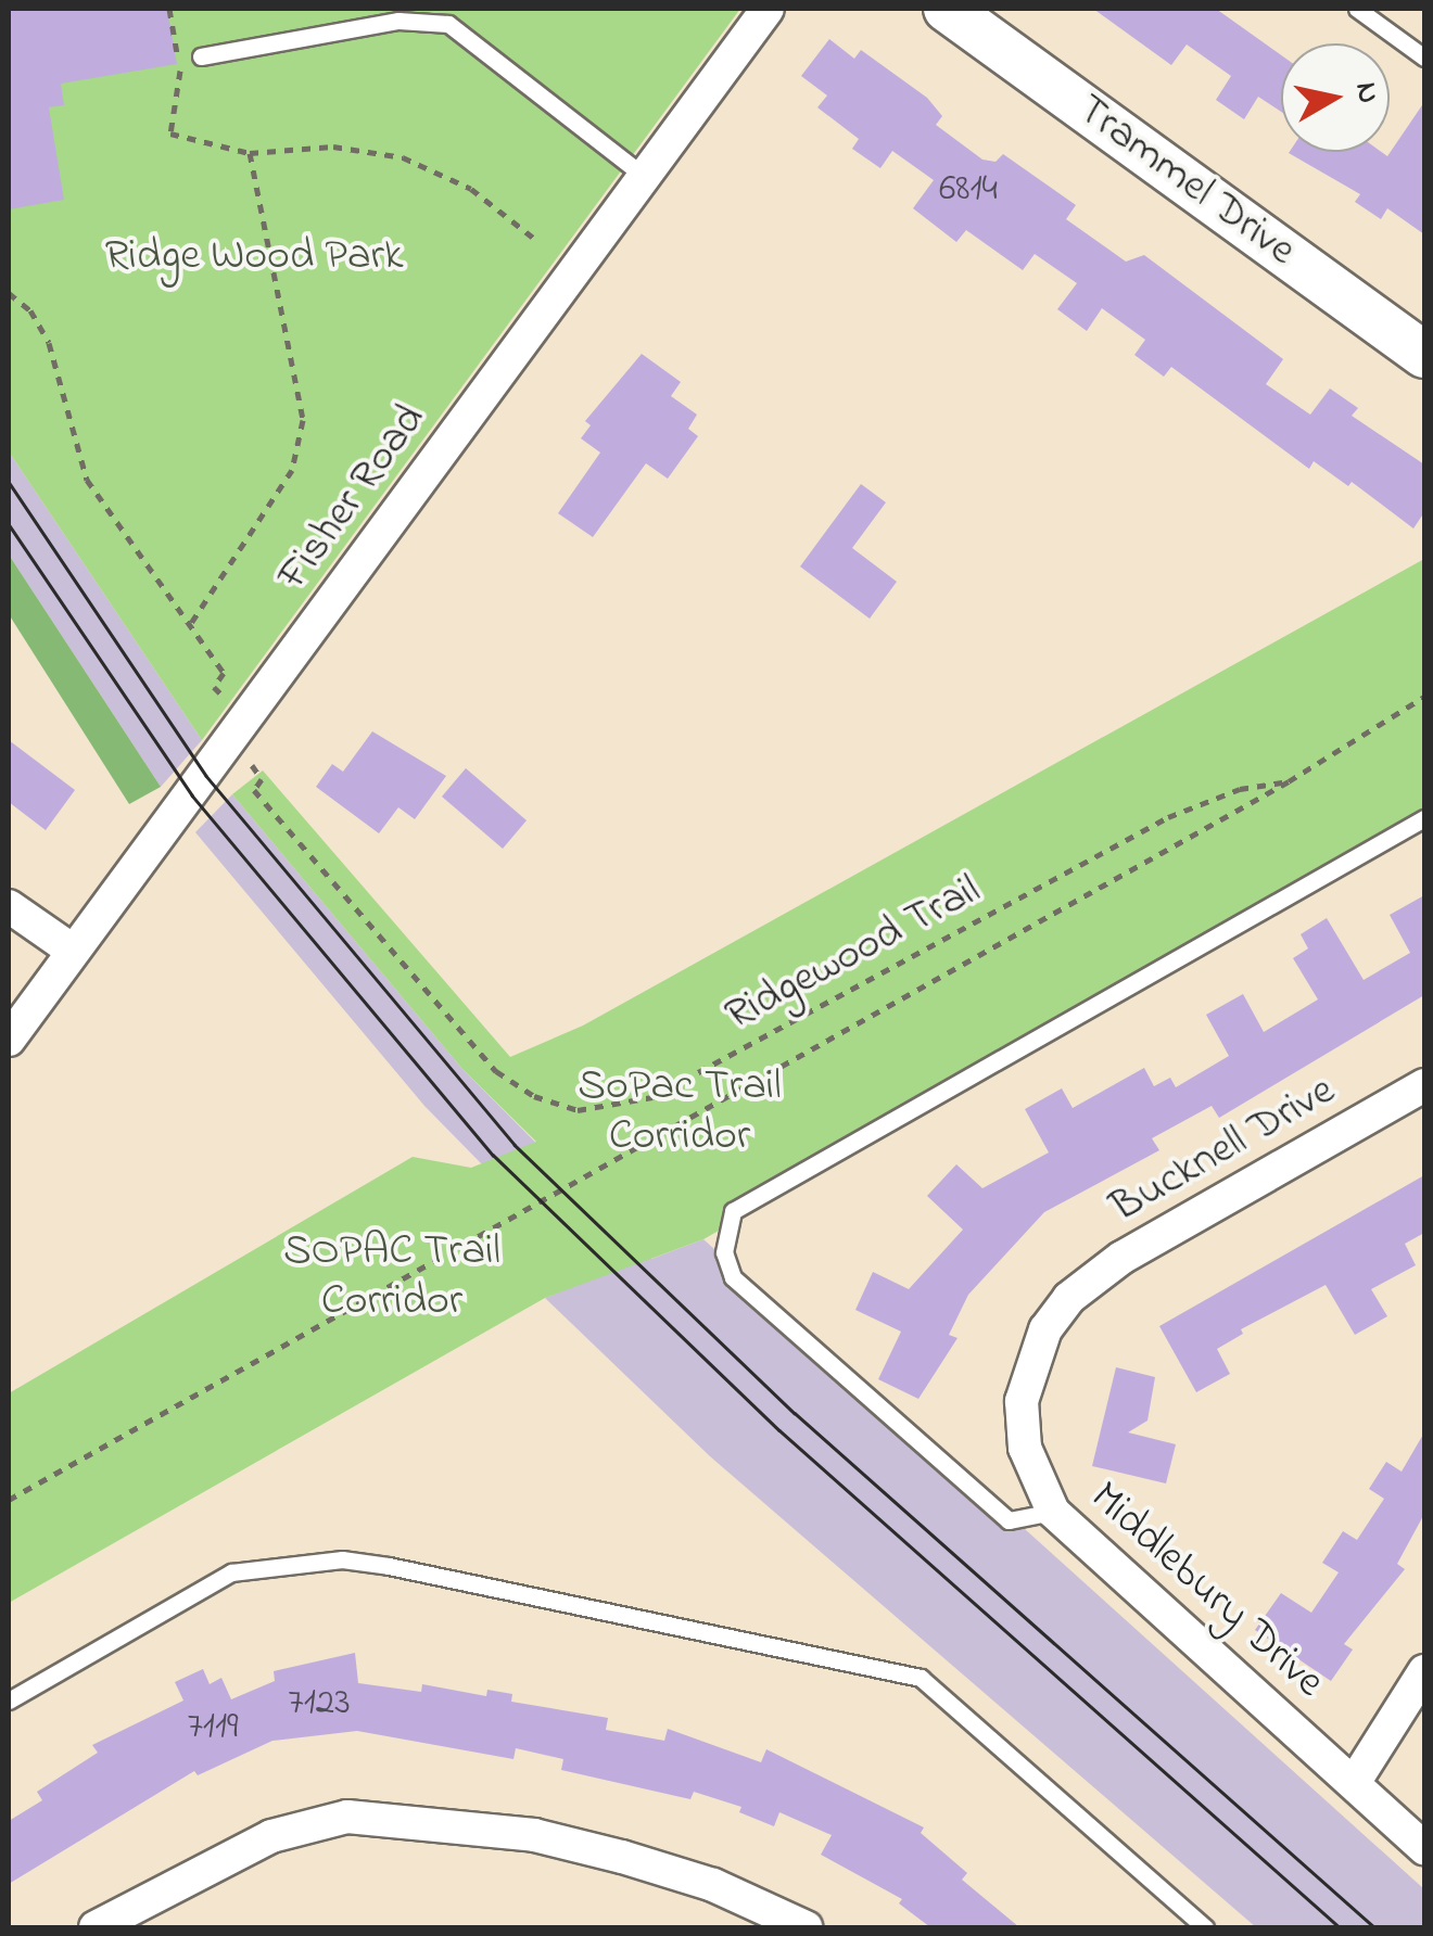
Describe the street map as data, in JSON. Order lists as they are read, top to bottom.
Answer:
{
  "streets": {
    "street": [
      "Trammel Drive",
      "Fisher Road",
      "Bucknell Drive",
      "Middlebury Drive"
    ],
    "path": ["Ridgewood Trail"]
  },
  "crossings": [
    ["Bucknell Drive", "Middlebury Drive"]
  ],
  "parks": ["Ridge Wood Park", "SoPac Trail Corridor", "SOPAC Trail Corridor"],
  "house_numbers": ["6814", "7123", "7119"],
  "north": "right"
}
